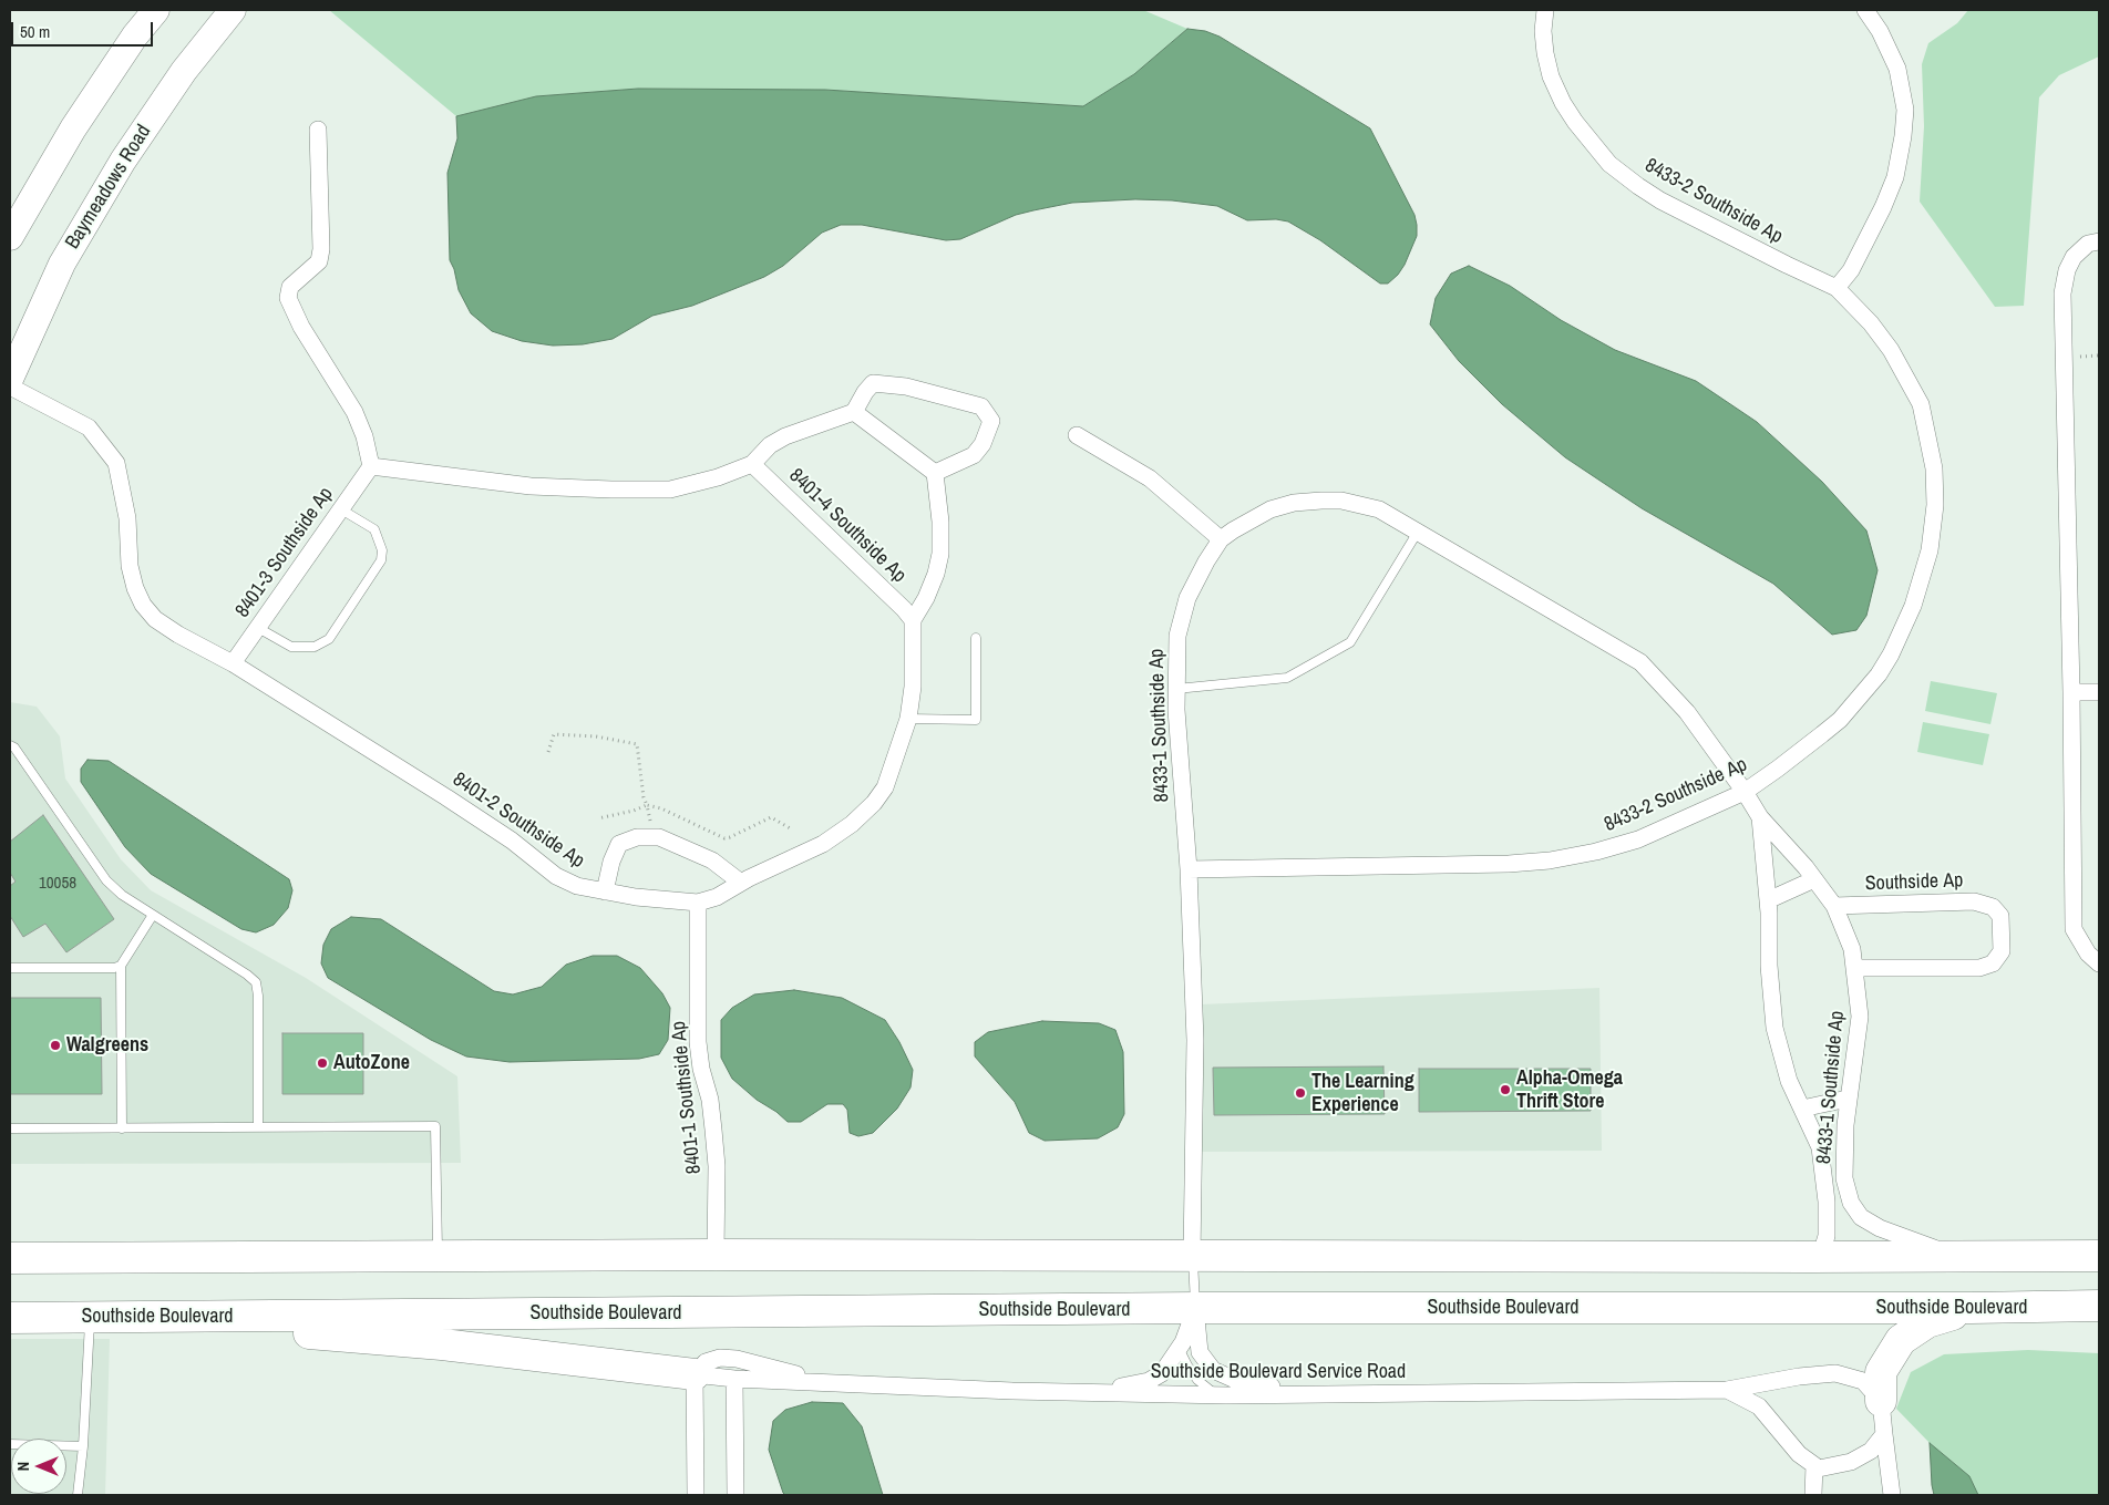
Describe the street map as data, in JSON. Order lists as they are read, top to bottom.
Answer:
{
  "streets": {
    "highway": ["Southside Boulevard"],
    "main road": ["Baymeadows Road"],
    "street": [
      "8433-2 Southside Ap",
      "8401-4 Southside Ap",
      "8401-3 Southside Ap",
      "8433-1 Southside Ap",
      "8401-2 Southside Ap",
      "Southside Ap",
      "8401-1 Southside Ap",
      "Southside Boulevard Service Road"
    ]
  },
  "crossings": [
    ["8433-2 Southside Ap", "8433-1 Southside Ap"],
    ["8401-4 Southside Ap", "8401-2 Southside Ap"],
    ["8401-3 Southside Ap", "8401-2 Southside Ap"],
    ["8433-1 Southside Ap", "Southside Ap"],
    ["8401-2 Southside Ap", "8401-1 Southside Ap"]
  ],
  "places": [
    "Walgreens",
    "AutoZone",
    "Alpha-Omega Thrift Store",
    "The Learning Experience"
  ],
  "house_numbers": ["10058"],
  "scale_bar": "50 m",
  "north": "left"
}
